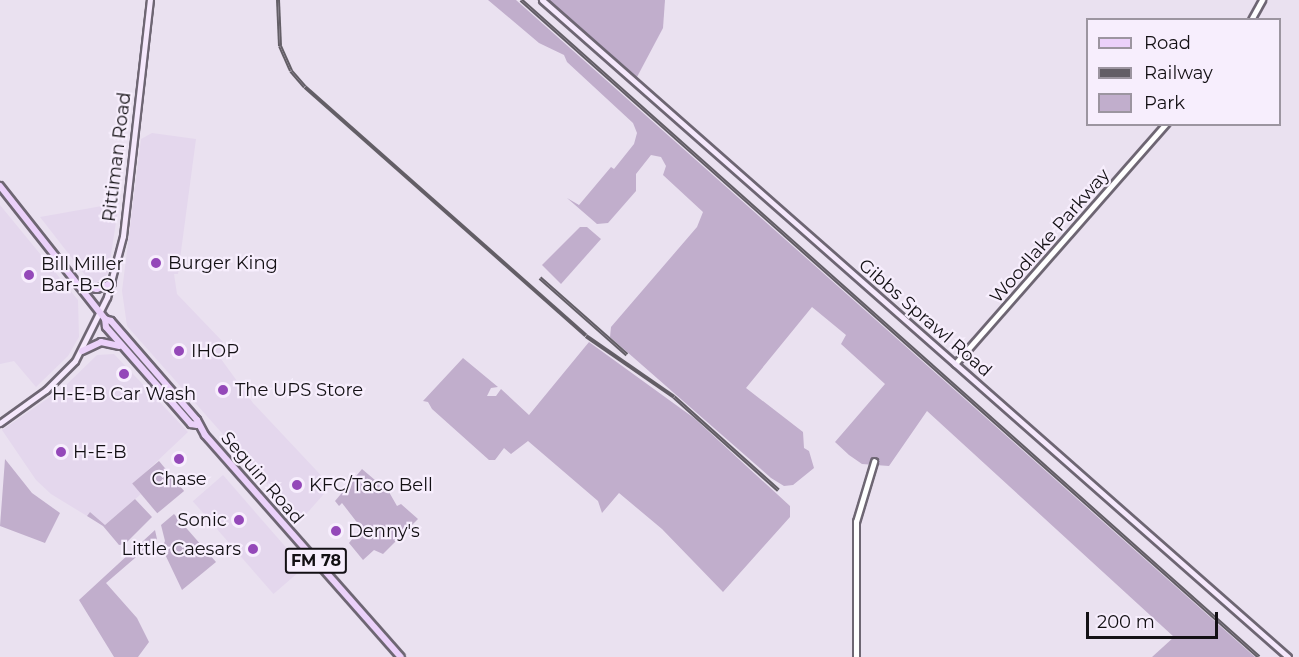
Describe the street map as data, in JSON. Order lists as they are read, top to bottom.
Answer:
{
  "streets": {
    "main road": [
      "Rittiman Road",
      "Gibbs Sprawl Road",
      "Seguin Road",
      "FM 78"
    ],
    "street": ["Woodlake Parkway"]
  },
  "crossings": [
    ["Rittiman Road", "Seguin Road"],
    ["Woodlake Parkway", "Gibbs Sprawl Road"]
  ],
  "places": [
    "Burger King",
    "Bill Miller Bar-B-Q",
    "IHOP",
    "H-E-B Car Wash",
    "The UPS Store",
    "H-E-B",
    "Chase",
    "KFC/Taco Bell",
    "Sonic",
    "Denny's",
    "Little Caesars"
  ],
  "legend": ["Road", "Railway", "Park"],
  "scale_bar": "200 m"
}
